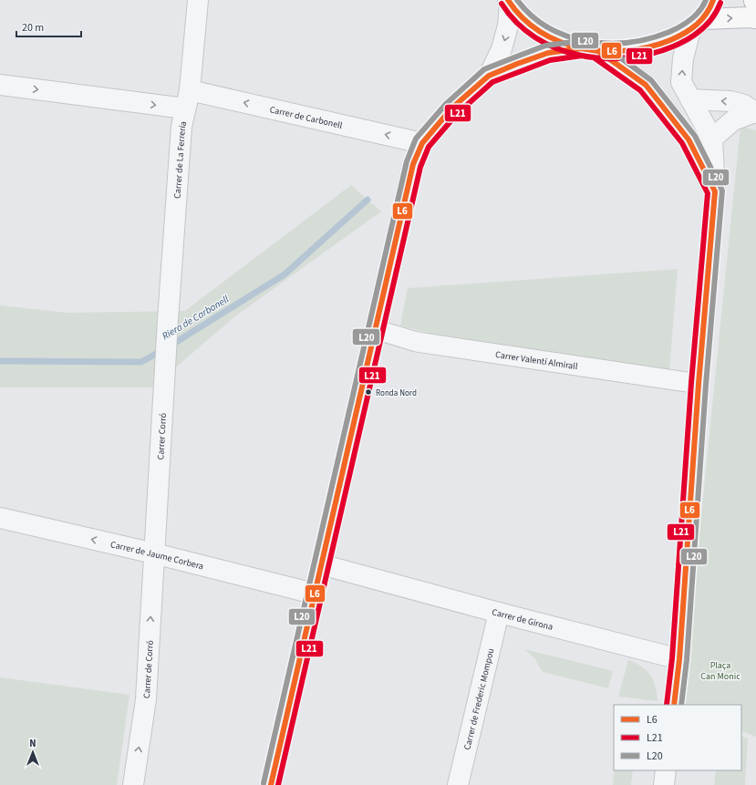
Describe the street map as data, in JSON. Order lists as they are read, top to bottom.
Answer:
{
  "streets": {
    "street": [
      "Carrer de Carbonell",
      "Carrer de La Ferreria",
      "Carrer Valentí Almirall",
      "Carrer Corró",
      "Carrer de Jaume Corbera",
      "Carrer de Girona",
      "Carrer de Corró",
      "Carrer de Frederic Mompou"
    ]
  },
  "crossings": [
    ["Carrer de Carbonell", "Carrer de La Ferreria"],
    ["Carrer de La Ferreria", "Carrer Corró"],
    ["Carrer Corró", "Carrer de Jaume Corbera"],
    ["Carrer Corró", "Carrer de Corró"],
    ["Carrer de Jaume Corbera", "Carrer de Corró"],
    ["Carrer de Girona", "Carrer de Frederic Mompou"]
  ],
  "one_way": ["Carrer de Jaume Corbera"],
  "water": ["Riera de Carbonell"],
  "parks": ["Plaça Can Monic"],
  "places": ["Ronda Nord"],
  "lines": ["transit line L6", "transit line L20", "transit line L21"],
  "legend": ["L6", "L21", "L20"],
  "scale_bar": "20 m",
  "north": "top"
}
